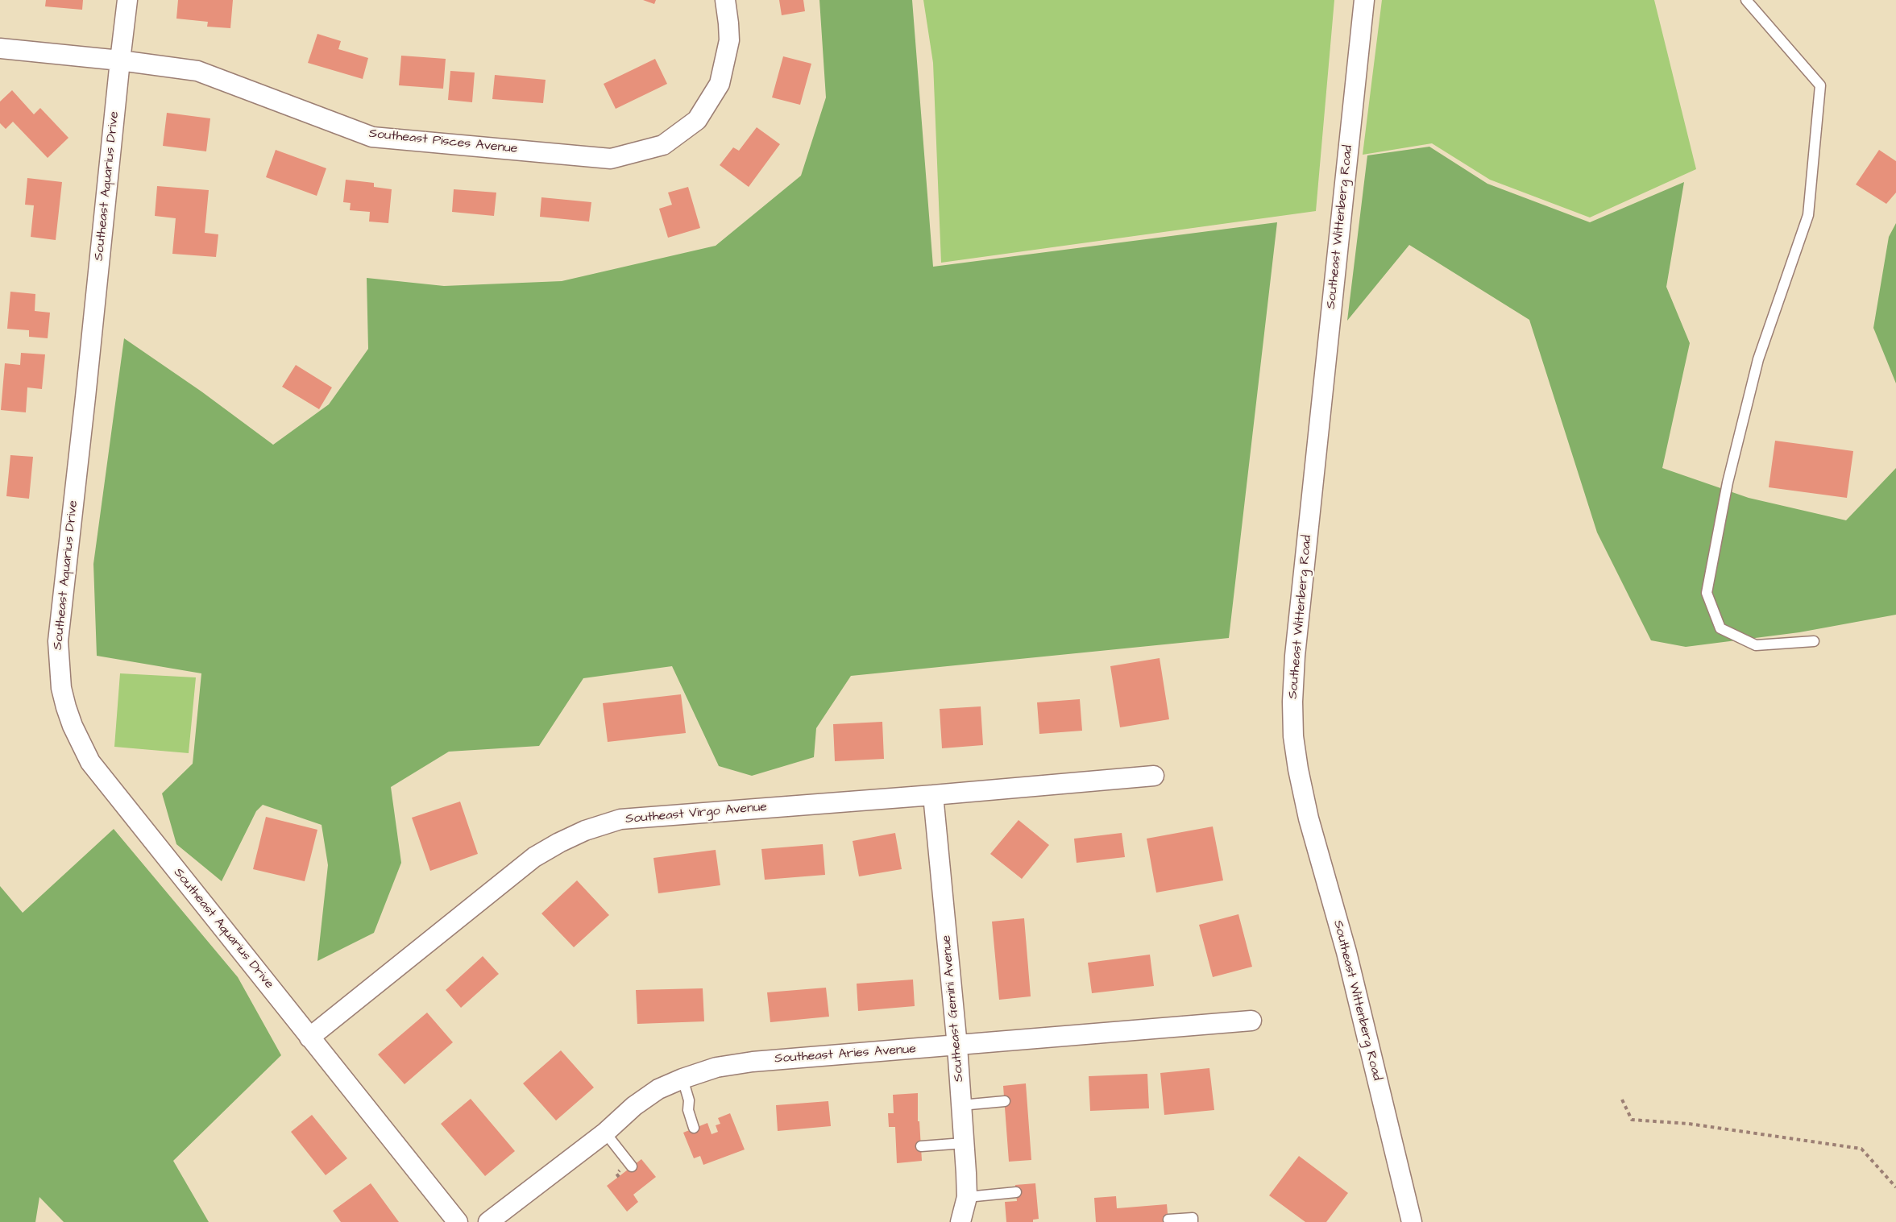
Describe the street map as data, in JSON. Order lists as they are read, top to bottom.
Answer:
{
  "streets": {
    "street": [
      "Southeast Pisces Avenue",
      "Southeast Aquarius Drive",
      "Southeast Wittenberg Road",
      "Southeast Virgo Avenue",
      "Southeast Gemini Avenue",
      "Southeast Aries Avenue"
    ]
  },
  "crossings": [
    ["Southeast Pisces Avenue", "Southeast Aquarius Drive"],
    ["Southeast Aquarius Drive", "Southeast Virgo Avenue"],
    ["Southeast Virgo Avenue", "Southeast Gemini Avenue"],
    ["Southeast Gemini Avenue", "Southeast Aries Avenue"]
  ]
}
